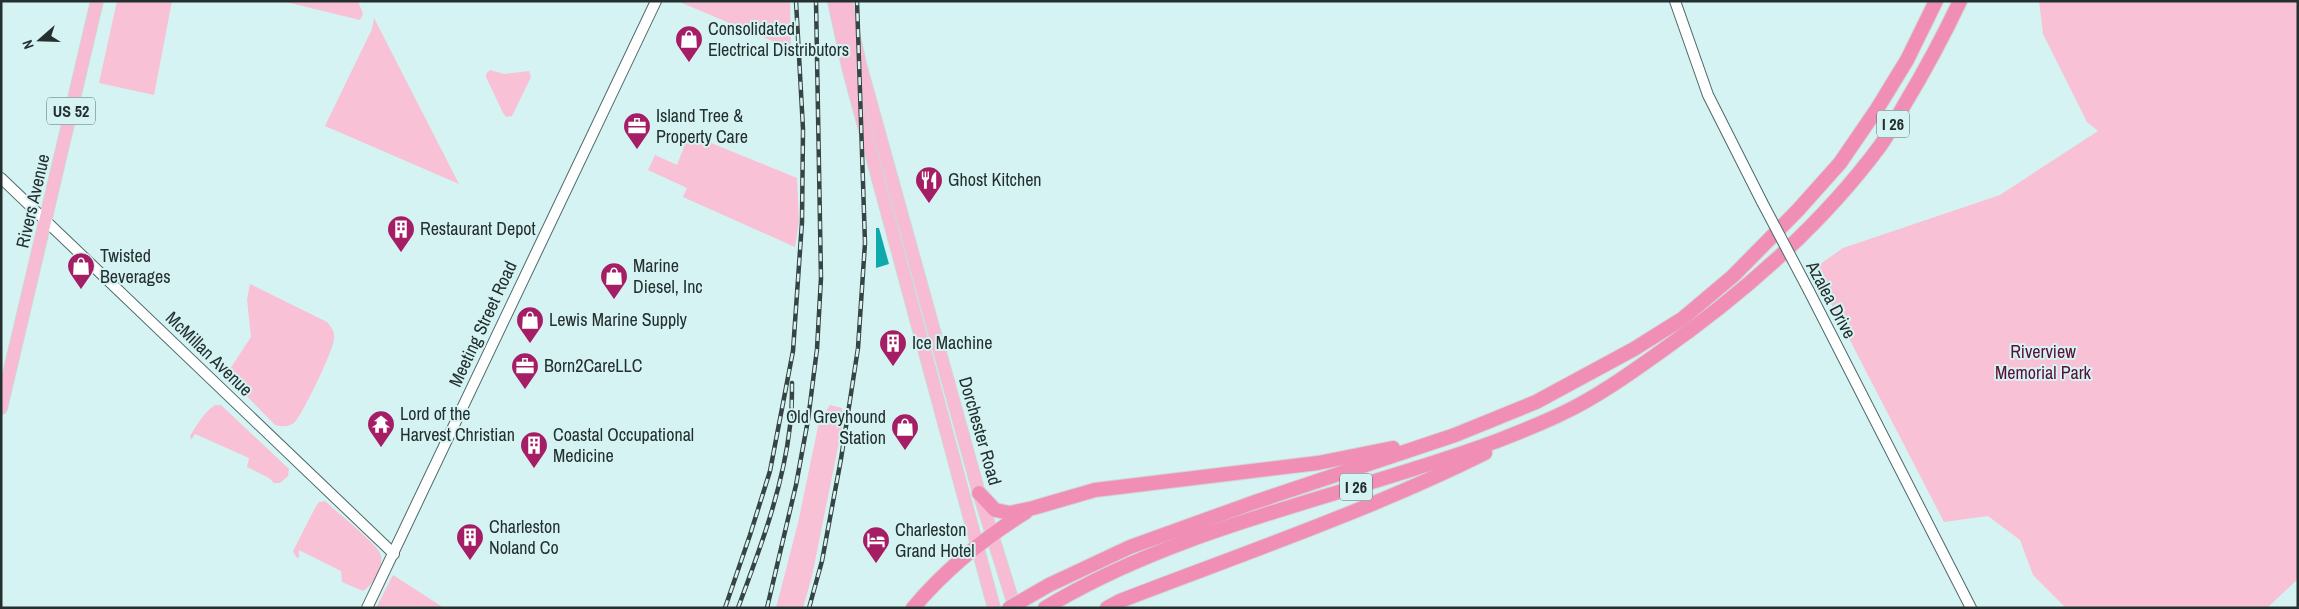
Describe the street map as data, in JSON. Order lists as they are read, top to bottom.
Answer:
{
  "streets": {
    "highway": ["I 26"],
    "main road": ["US 52", "Rivers Avenue", "Dorchester Road"],
    "street": ["Azalea Drive", "Meeting Street Road", "McMillan Avenue"]
  },
  "crossings": [
    ["Rivers Avenue", "McMillan Avenue"],
    ["Meeting Street Road", "McMillan Avenue"]
  ],
  "parks": ["Riverview Memorial Park"],
  "places": {
    "shop": [
      "Consolidated Electrical Distributors",
      "Twisted Beverages",
      "Marine Diesel, Inc",
      "Lewis Marine Supply",
      "Old Greyhound Station"
    ],
    "office": ["Island Tree & Property Care", "Born2CareLLC"],
    "restaurant": ["Ghost Kitchen"],
    "building": [
      "Restaurant Depot",
      "Ice Machine",
      "Coastal Occupational Medicine",
      "Charleston Noland Co"
    ],
    "temple": ["Lord of the Harvest Christian"],
    "hotel": ["Charleston Grand Hotel"]
  },
  "north": "left"
}
